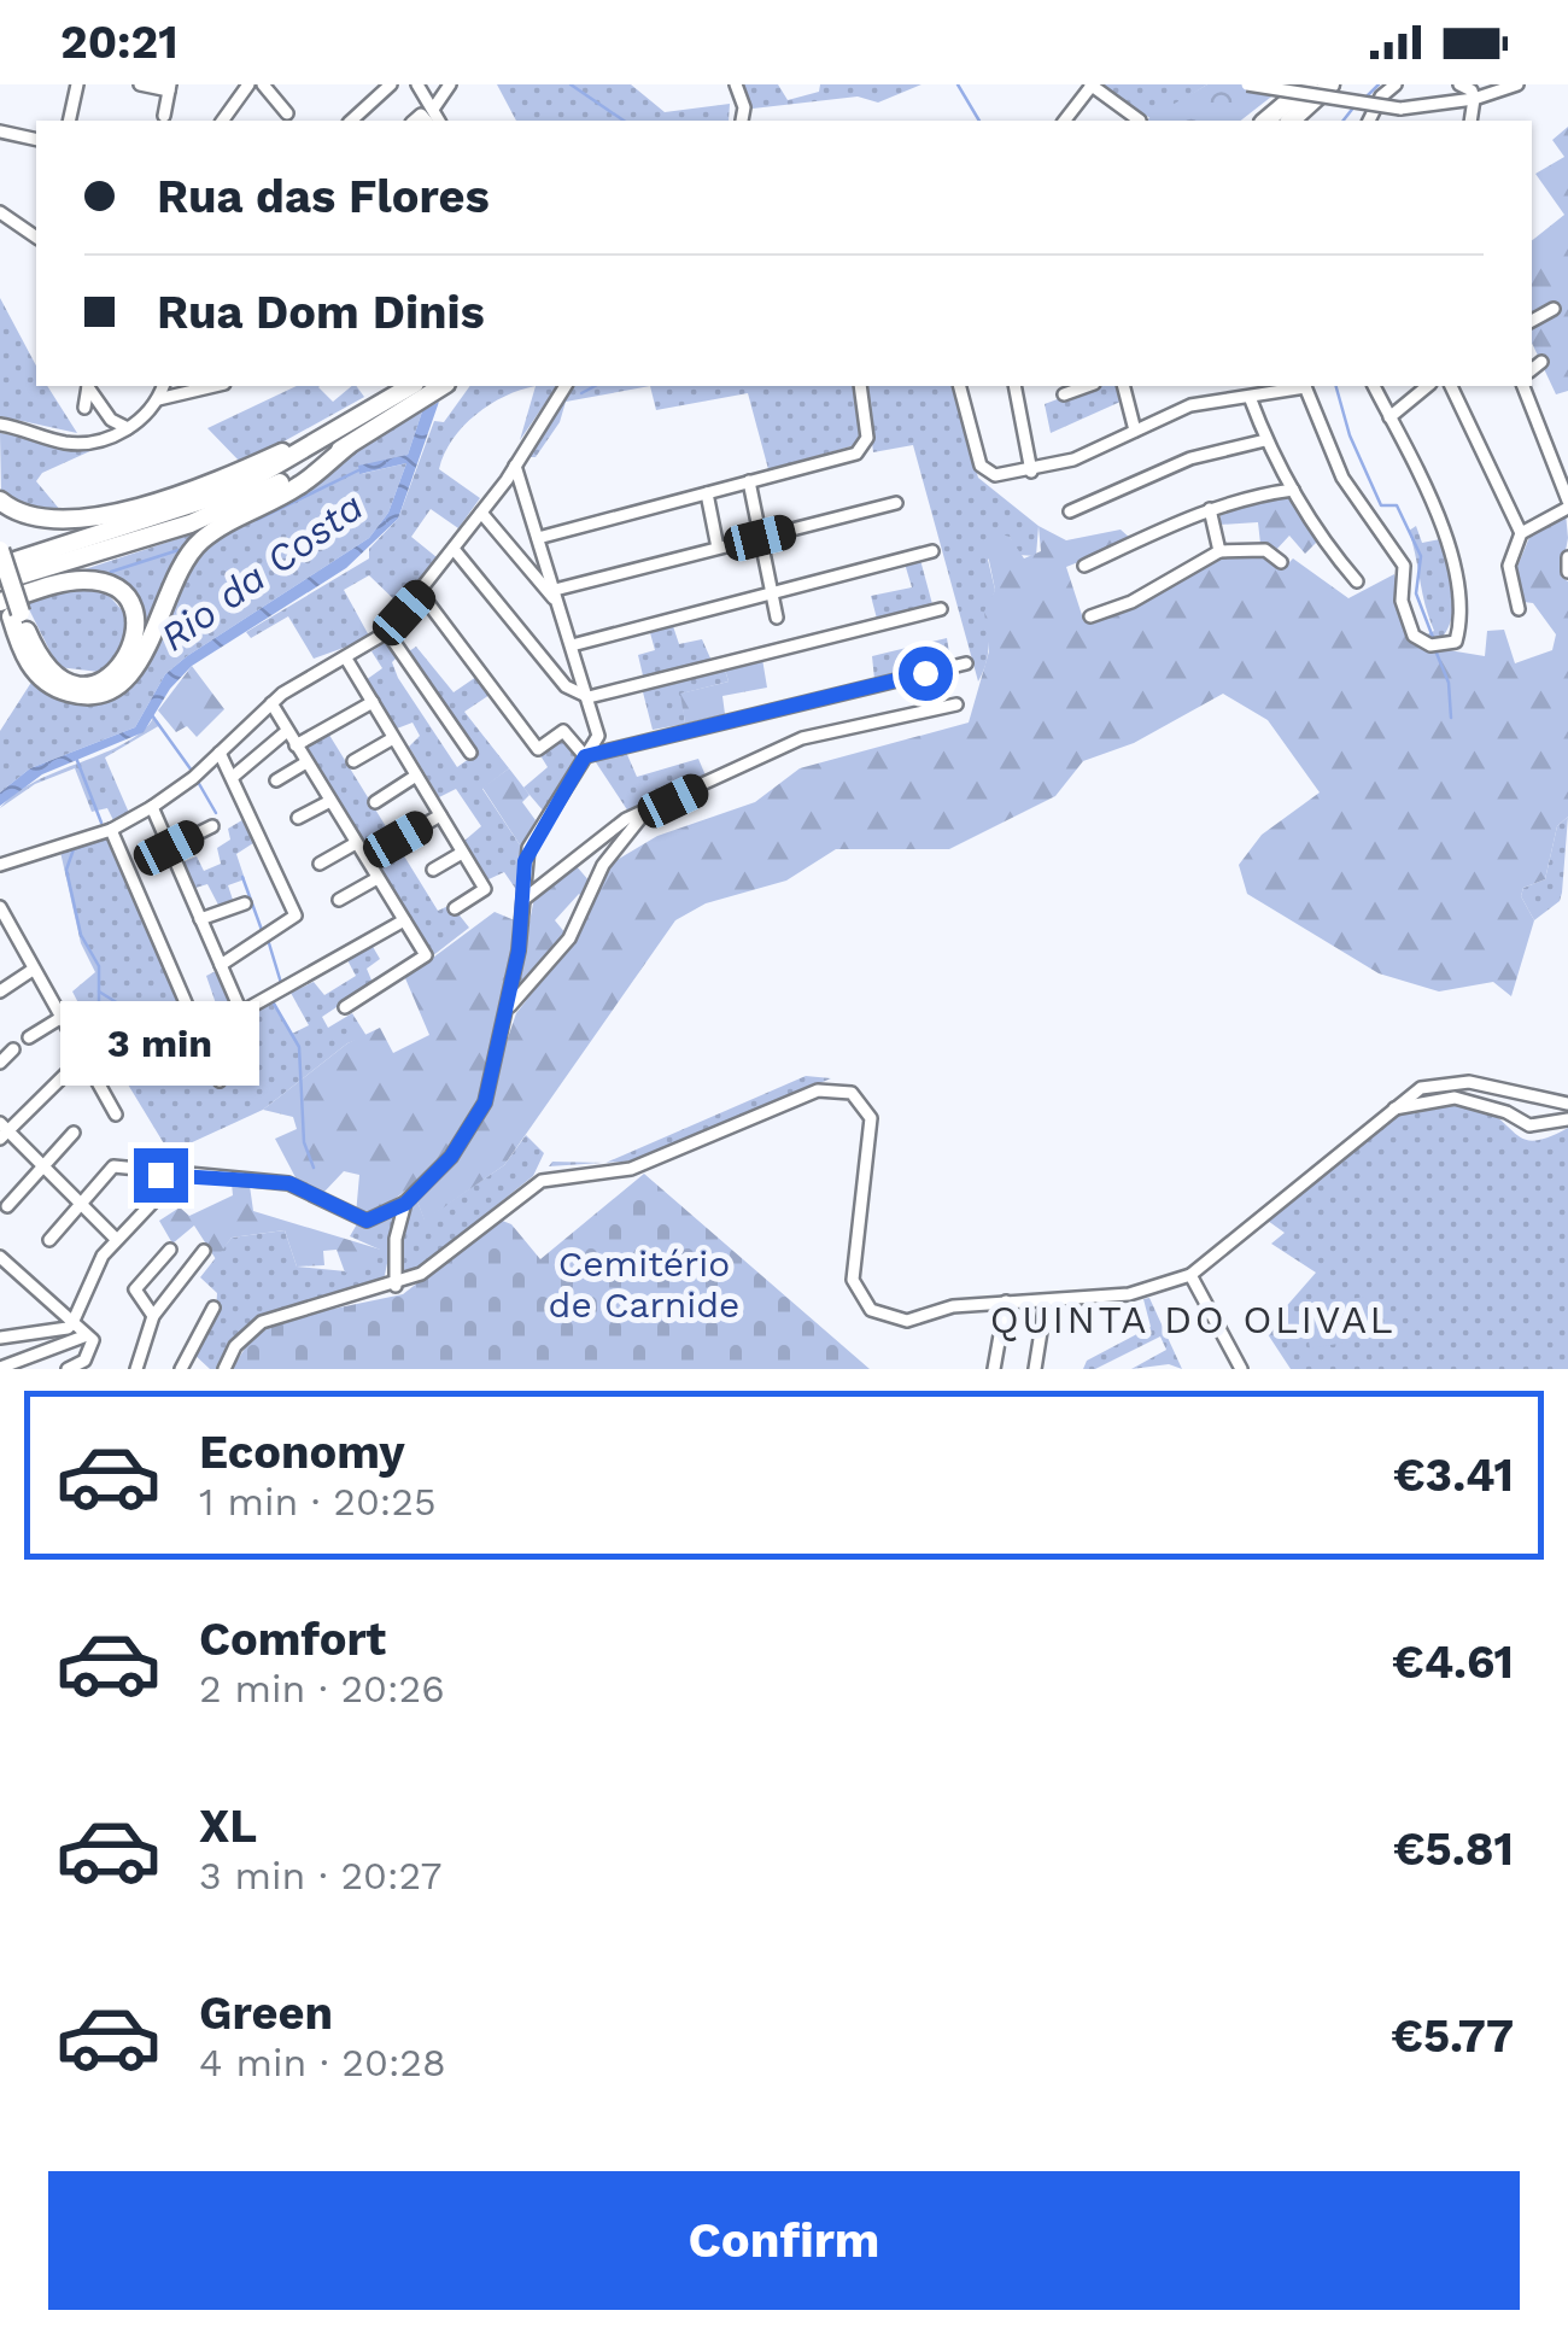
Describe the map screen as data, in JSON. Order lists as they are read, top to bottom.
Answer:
{
  "districts": ["QUINTA DO OLIVAL"],
  "water": ["Rio da Costa"],
  "parks": ["Cemitério de Carnide"],
  "page": {
    "status": "20:21",
    "banner": ["Rua das Flores", "Rua Dom Dinis"],
    "bubble": "3 min",
    "list": [
      {
        "name": "Economy",
        "note": "1 min · 20:25",
        "value": "€3.41"
      },
      {
        "name": "Comfort",
        "note": "2 min · 20:26",
        "value": "€4.61"
      },
      {
        "name": "XL",
        "note": "3 min · 20:27",
        "value": "€5.81"
      },
      {
        "name": "Green",
        "note": "4 min · 20:28",
        "value": "€5.77"
      }
    ],
    "buttons": "Confirm"
  }
}
